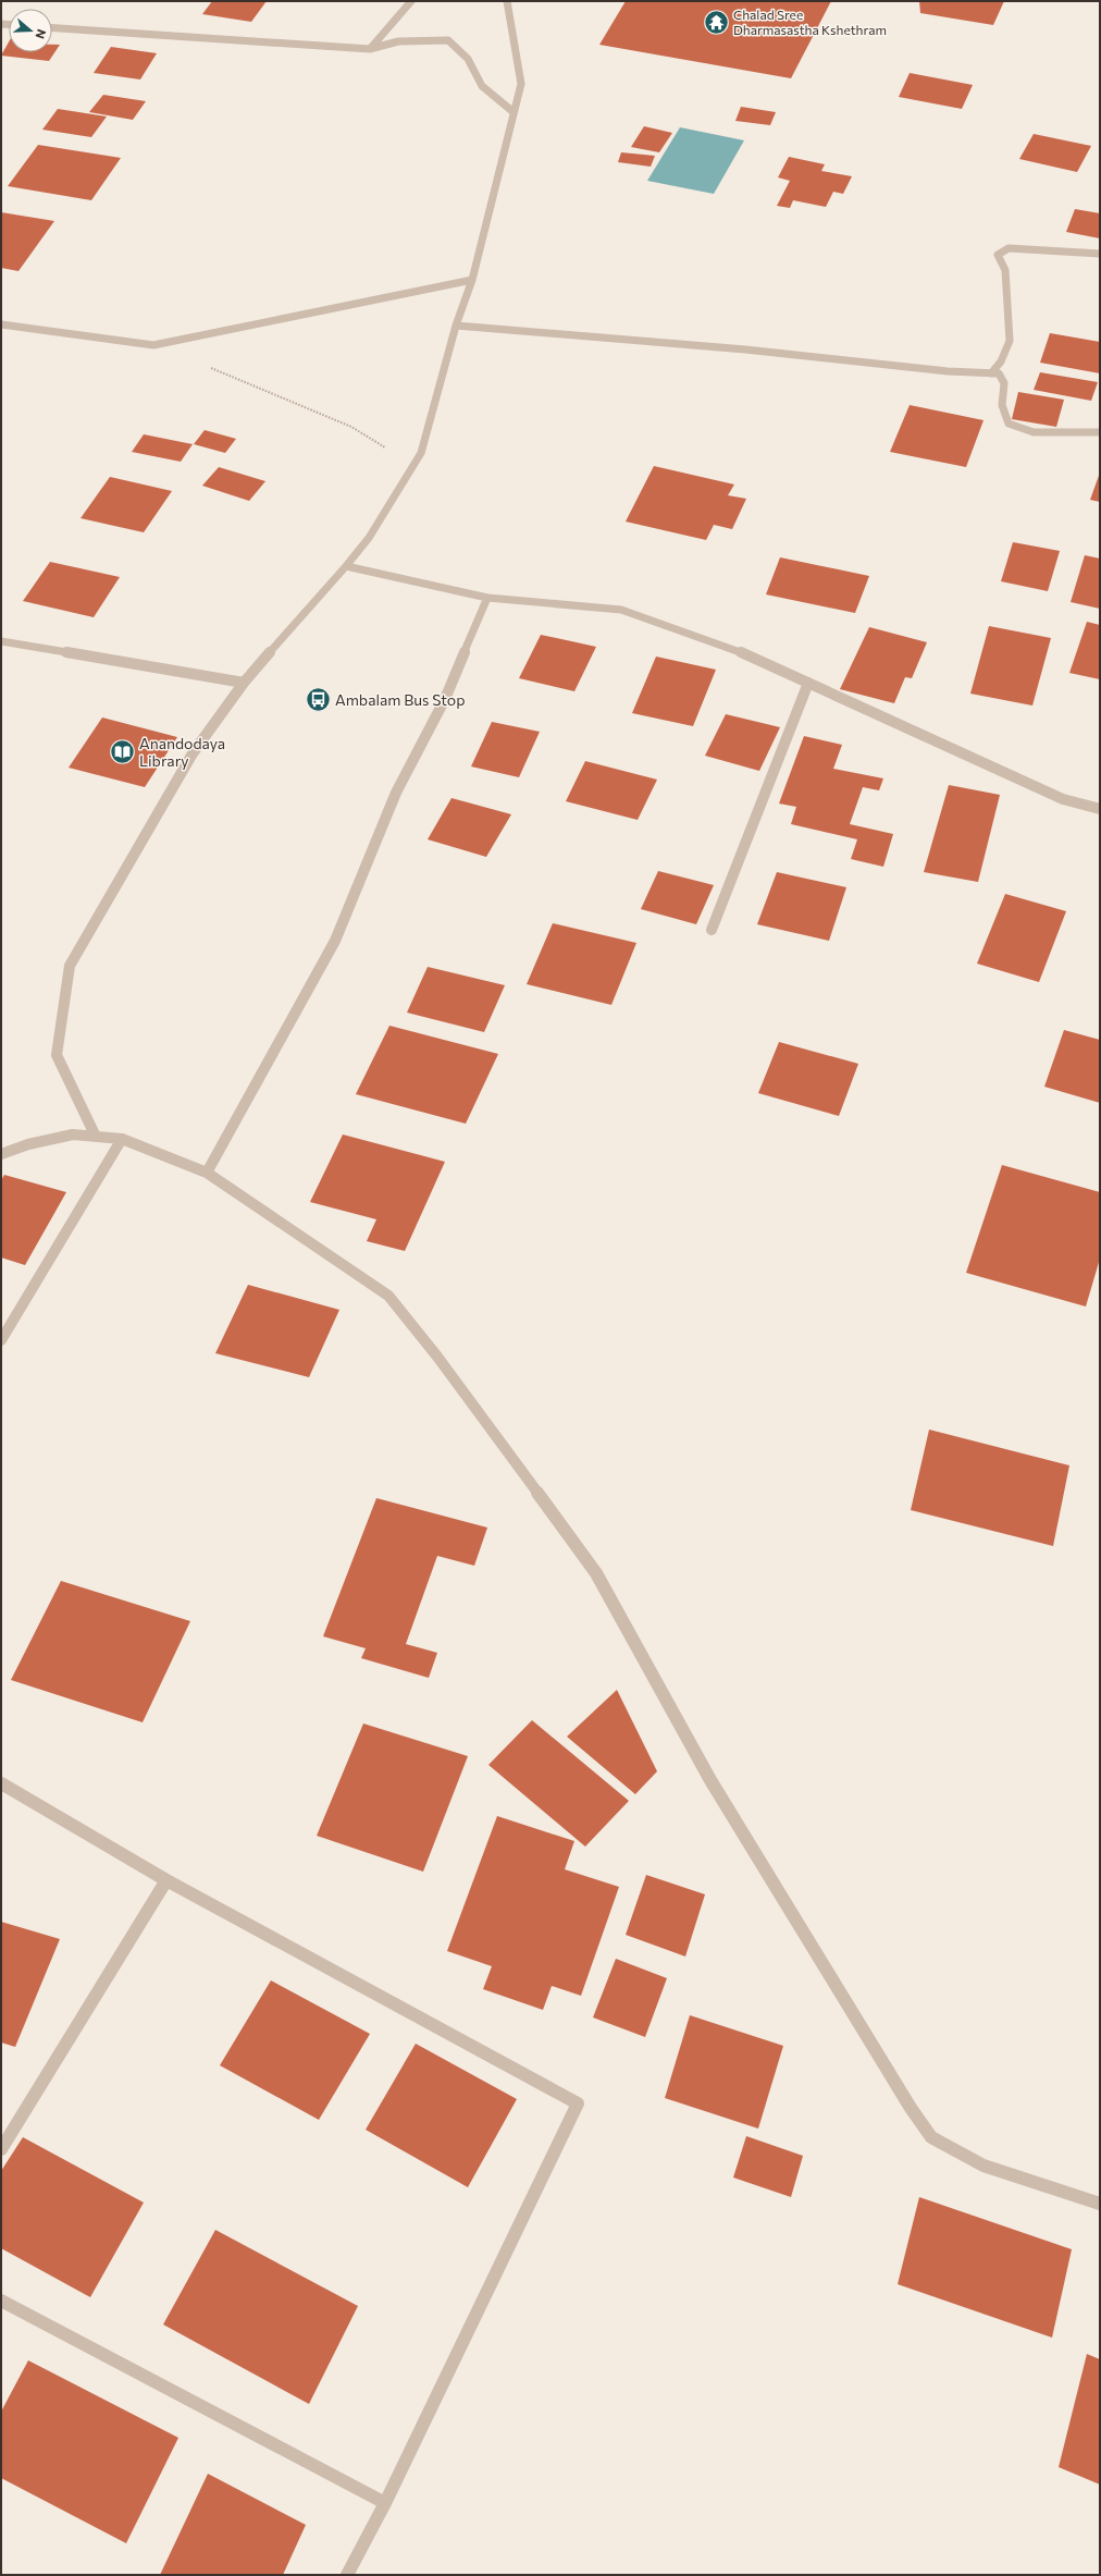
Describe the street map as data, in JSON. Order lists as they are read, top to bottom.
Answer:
{
  "places": {
    "temple": ["Chalad Sree Dharmasastha Kshethram"],
    "bus stop": ["Ambalam Bus Stop"],
    "library": ["Anandodaya Library"]
  },
  "north": "right"
}
